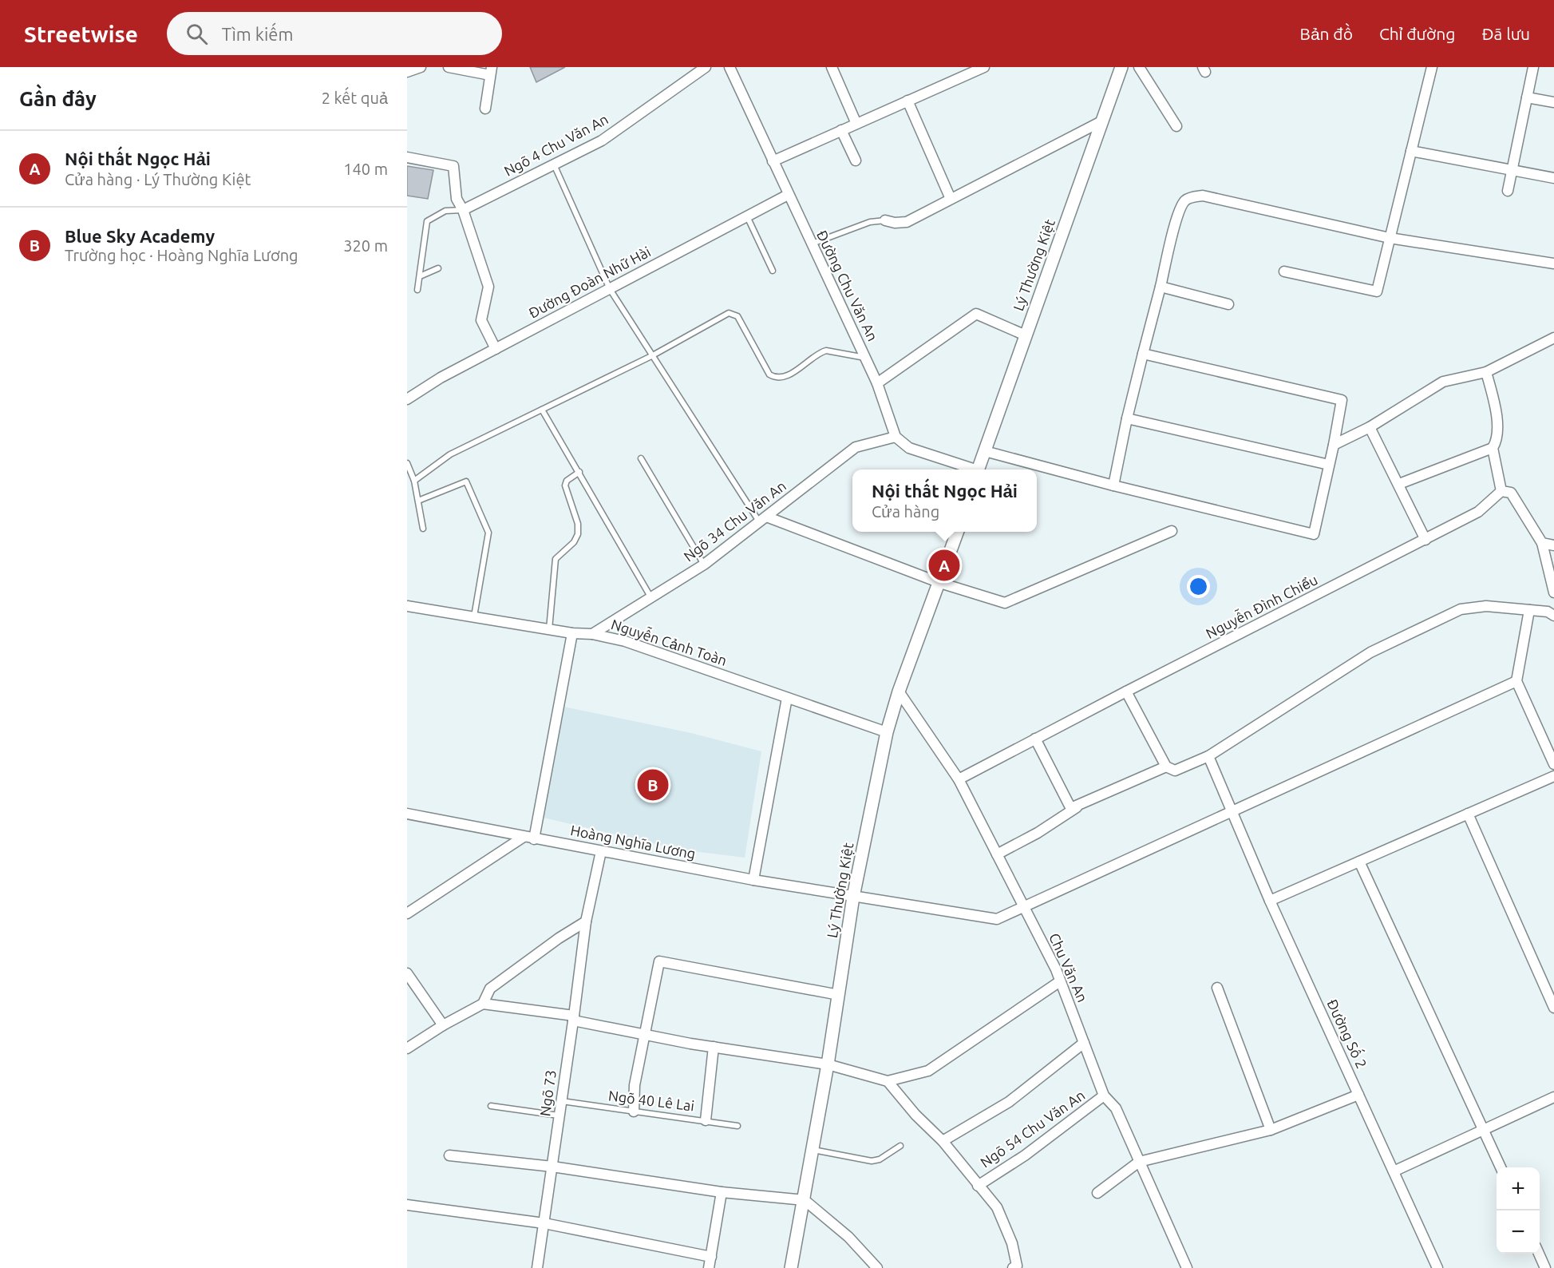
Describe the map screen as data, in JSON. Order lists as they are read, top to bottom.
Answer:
{
  "streets": {
    "street": [
      "Ngõ 4 Chu Văn An",
      "Lý Thường Kiệt",
      "Đường Đoàn Nhữ Hài",
      "Đường Chu Văn An",
      "Ngõ 34 Chu Văn An",
      "Nguyễn Đình Chiểu",
      "Nguyễn Cảnh Toàn",
      "Hoàng Nghĩa Lương",
      "Chu Văn An",
      "Đường Số 2",
      "Ngõ 73",
      "Ngõ 54 Chu Văn An"
    ],
    "lane": ["Ngõ 40 Lê Lai"]
  },
  "crossings": [
    ["Lý Thường Kiệt", "Nguyễn Cảnh Toàn"],
    ["Lý Thường Kiệt", "Hoàng Nghĩa Lương"],
    ["Lý Thường Kiệt", "Chu Văn An"],
    ["Đường Đoàn Nhữ Hài", "Đường Chu Văn An"],
    ["Đường Chu Văn An", "Ngõ 34 Chu Văn An"],
    ["Ngõ 34 Chu Văn An", "Nguyễn Cảnh Toàn"],
    ["Nguyễn Đình Chiểu", "Chu Văn An"],
    ["Hoàng Nghĩa Lương", "Chu Văn An"],
    ["Hoàng Nghĩa Lương", "Đường Số 2"],
    ["Hoàng Nghĩa Lương", "Ngõ 73"],
    ["Chu Văn An", "Ngõ 54 Chu Văn An"],
    ["Ngõ 73", "Ngõ 40 Lê Lai"]
  ],
  "page": {
    "header": "Streetwise",
    "search": "Tìm kiếm",
    "nav": ["Bản đồ", "Chỉ đường", "Đã lưu"],
    "heading": ["Gần đây", "2 kết quả"],
    "list": [
      {
        "mark": "A",
        "name": "Nội thất Ngọc Hải",
        "note": "Cửa hàng · Lý Thường Kiệt",
        "value": "140 m"
      },
      {
        "mark": "B",
        "name": "Blue Sky Academy",
        "note": "Trường học · Hoàng Nghĩa Lương",
        "value": "320 m"
      }
    ],
    "popup": ["Nội thất Ngọc Hải", "Cửa hàng"],
    "pins": ["A", "B"],
    "map_buttons": ["+", "−"]
  }
}
